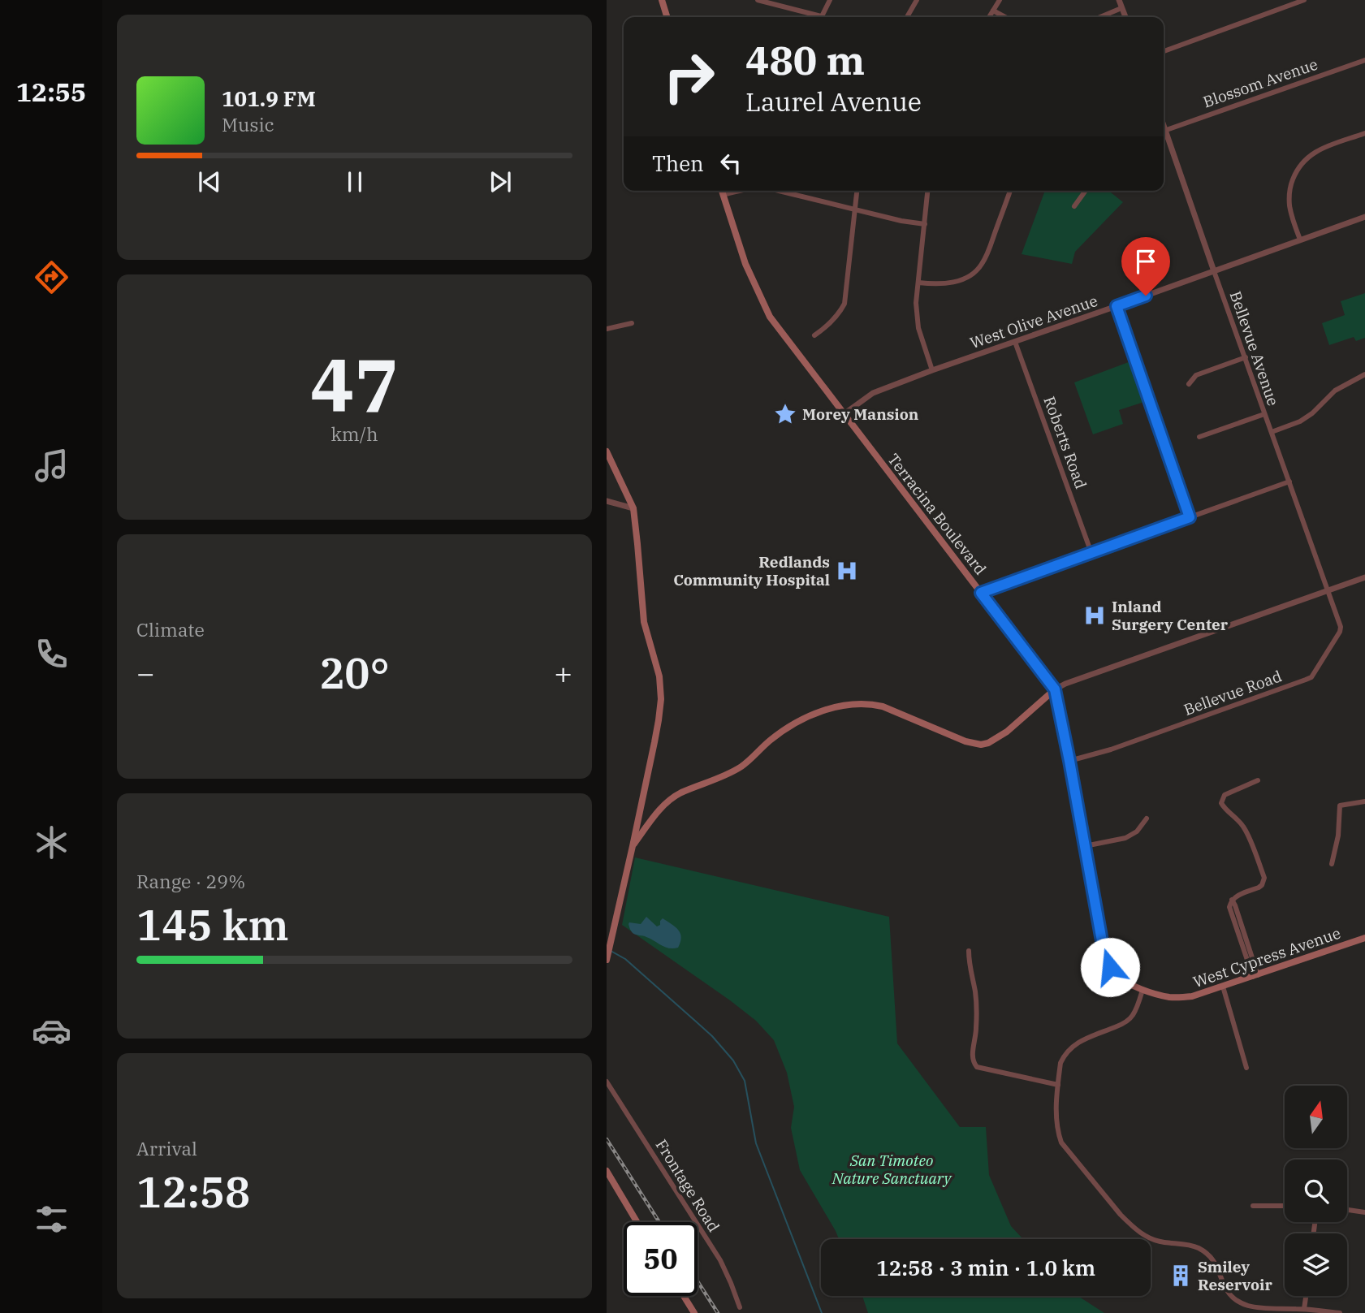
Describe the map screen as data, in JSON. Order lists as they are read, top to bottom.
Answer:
{
  "streets": {
    "main road": ["Terracina Boulevard", "West Cypress Avenue"],
    "street": [
      "Blossom Avenue",
      "West Olive Avenue",
      "Bellevue Avenue",
      "Roberts Road",
      "Bellevue Road",
      "Frontage Road"
    ]
  },
  "crossings": [
    ["West Olive Avenue", "Bellevue Avenue"],
    ["West Olive Avenue", "Roberts Road"],
    ["West Olive Avenue", "Terracina Boulevard"],
    ["Bellevue Avenue", "Bellevue Road"],
    ["Terracina Boulevard", "Bellevue Road"],
    ["Terracina Boulevard", "West Cypress Avenue"]
  ],
  "parks": ["San Timoteo Nature Sanctuary"],
  "places": {
    "place": ["Morey Mansion"],
    "hospital": ["Redlands Community Hospital", "Inland Surgery Center"],
    "building": ["Smiley Reservoir"]
  },
  "north": "top",
  "page": {
    "tabs": "12:55",
    "turn": ["480 m", "Laurel Avenue"],
    "song": ["101.9 FM", "Music"],
    "then": "Then",
    "tile": [
      ["47", "km/h"],
      "Climate",
      ["Range · 29%", "145 km"],
      ["Arrival", "12:58"]
    ],
    "heat": ["−", "20°", "+"],
    "limit": "50",
    "trip": "12:58 · 3 min · 1.0 km"
  }
}
